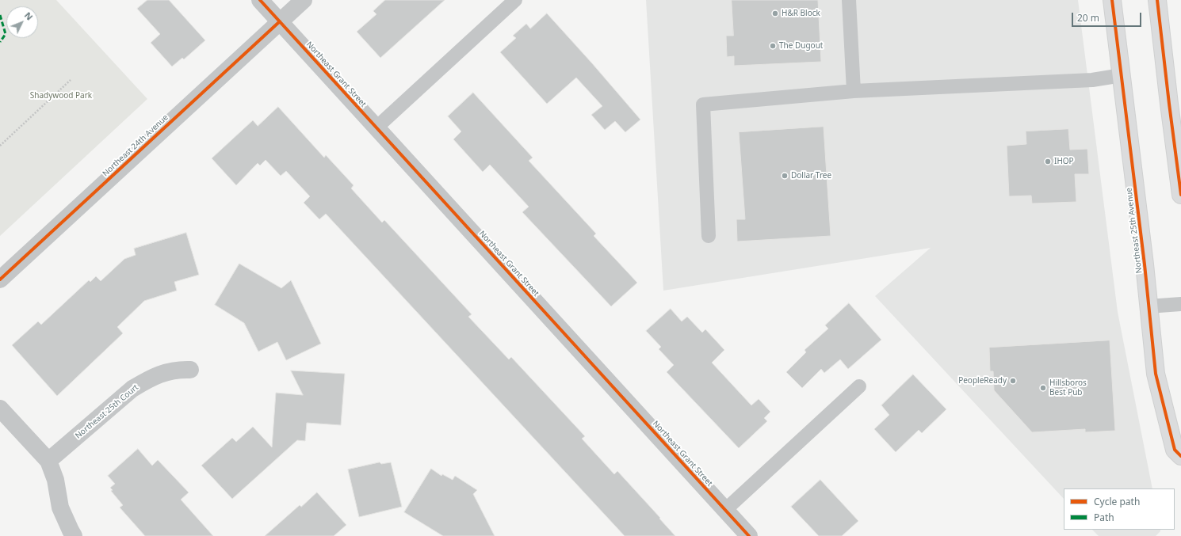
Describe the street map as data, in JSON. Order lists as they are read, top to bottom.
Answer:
{
  "streets": {
    "main road": ["Northeast 25th Avenue"],
    "street": ["Northeast Grant Street", "Northeast 24th Avenue", "Northeast 25th Court"]
  },
  "crossings": [
    ["Northeast Grant Street", "Northeast 24th Avenue"]
  ],
  "parks": ["Shadywood Park"],
  "places": [
    "H&R Block",
    "The Dugout",
    "IHOP",
    "Dollar Tree",
    "PeopleReady",
    "Hillsboros Best Pub"
  ],
  "legend": ["Cycle path", "Path"],
  "scale_bar": "20 m",
  "north": "top right"
}
